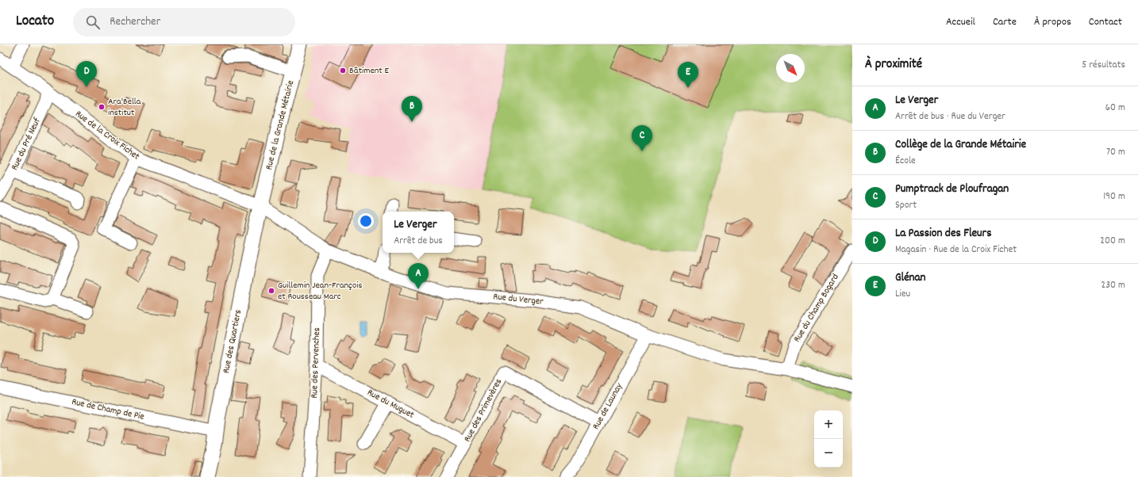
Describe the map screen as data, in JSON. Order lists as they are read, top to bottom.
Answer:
{
  "streets": {
    "main road": ["Rue de la Grande Métairie", "Rue des Quartiers"],
    "street": [
      "Rue de la Croix Fichet",
      "Rue du Pré Neuf",
      "Rue du Verger",
      "Rue du Champ Bogard",
      "Rue des Pervenches",
      "Rue du Muguet",
      "Rue de Launay",
      "Rue de Champ de Pie",
      "Rue des Primevères"
    ]
  },
  "crossings": [
    ["Rue de la Grande Métairie", "Rue de la Croix Fichet"],
    ["Rue de la Grande Métairie", "Rue du Verger"],
    ["Rue de la Grande Métairie", "Rue des Quartiers"],
    ["Rue de la Croix Fichet", "Rue du Pré Neuf"],
    ["Rue de la Croix Fichet", "Rue du Verger"],
    ["Rue de la Croix Fichet", "Rue des Quartiers"],
    ["Rue du Verger", "Rue du Champ Bogard"],
    ["Rue du Verger", "Rue des Quartiers"],
    ["Rue du Verger", "Rue des Pervenches"],
    ["Rue du Verger", "Rue de Launay"],
    ["Rue des Quartiers", "Rue de Champ de Pie"],
    ["Rue des Pervenches", "Rue du Muguet"],
    ["Rue du Muguet", "Rue des Primevères"],
    ["Rue de Launay", "Rue des Primevères"]
  ],
  "places": ["Bâtiment E", "Ara'Bella institut", "Guillemin Jean-François et Rousseau Marc"],
  "north": "bottom right",
  "page": {
    "header": "Locato",
    "search": "Rechercher",
    "nav": [
      "Accueil",
      "Carte",
      "À propos",
      "Contact"
    ],
    "heading": ["À proximité", "5 résultats"],
    "pins": [
      "D",
      "E",
      "B",
      "C",
      "A"
    ],
    "list": [
      {
        "mark": "A",
        "name": "Le Verger",
        "note": "Arrêt de bus · Rue du Verger",
        "value": "60 m"
      },
      {
        "mark": "B",
        "name": "Collège de la Grande Métairie",
        "note": "École",
        "value": "70 m"
      },
      {
        "mark": "C",
        "name": "Pumptrack de Ploufragan",
        "note": "Sport",
        "value": "190 m"
      },
      {
        "mark": "D",
        "name": "La Passion des Fleurs",
        "note": "Magasin · Rue de la Croix Fichet",
        "value": "200 m"
      },
      {
        "mark": "E",
        "name": "Glénan",
        "note": "Lieu",
        "value": "230 m"
      }
    ],
    "popup": ["Le Verger", "Arrêt de bus"],
    "map_buttons": ["+", "−"]
  }
}
